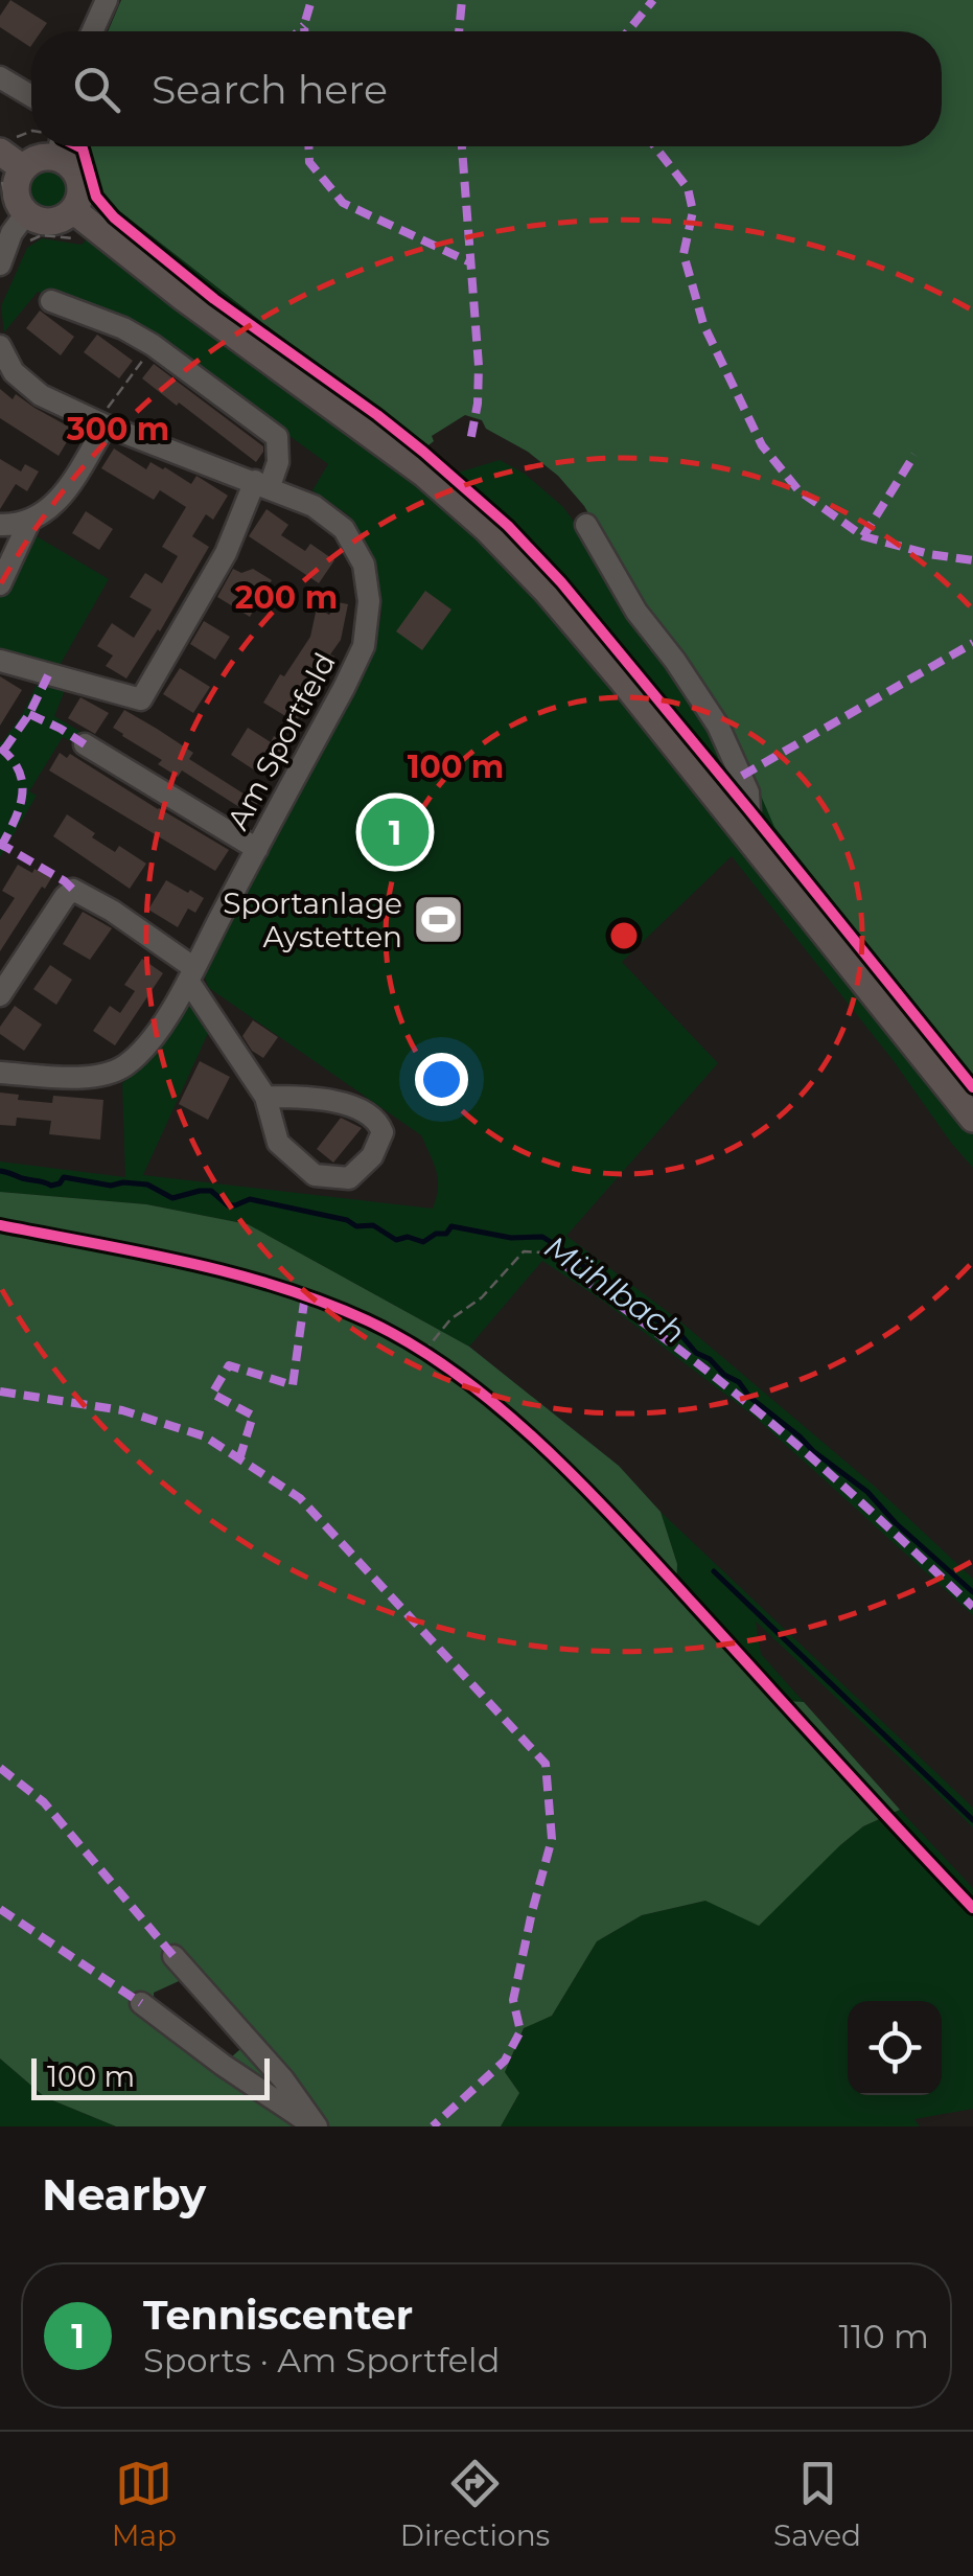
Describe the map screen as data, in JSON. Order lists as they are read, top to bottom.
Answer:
{
  "streets": {
    "street": ["Am Sportfeld"]
  },
  "water": ["Mühlbach"],
  "places": {
    "sports": ["Sportanlage Aystetten"]
  },
  "scale_bar": "100 m",
  "page": {
    "search": "Search here",
    "pins": "1",
    "scale": "100 m",
    "heading": "Nearby",
    "list": [
      {
        "mark": "1",
        "name": "Tenniscenter",
        "note": "Sports · Am Sportfeld",
        "value": "110 m"
      }
    ],
    "nav": ["Map", "Directions", "Saved"]
  },
  "rings": ["300 m", "200 m", "100 m"]
}
